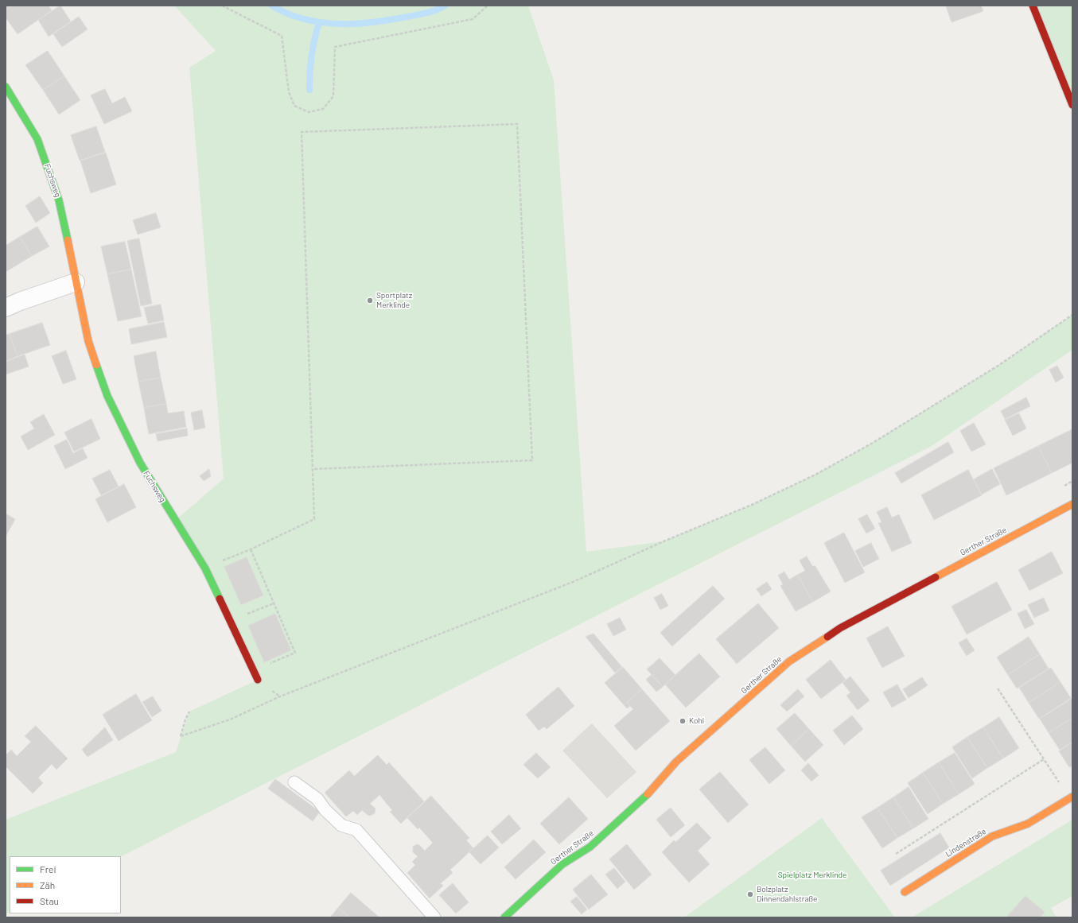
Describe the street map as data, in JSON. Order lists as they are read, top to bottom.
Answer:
{
  "streets": {
    "street": ["Fuchsweg", "Gerther Straße", "Lindenstraße"]
  },
  "parks": ["Spielplatz Merklinde"],
  "places": ["Sportplatz Merklinde", "Kohl", "Bolzplatz Dinnendahlstraße"],
  "legend": ["Frei", "Zäh", "Stau"]
}
